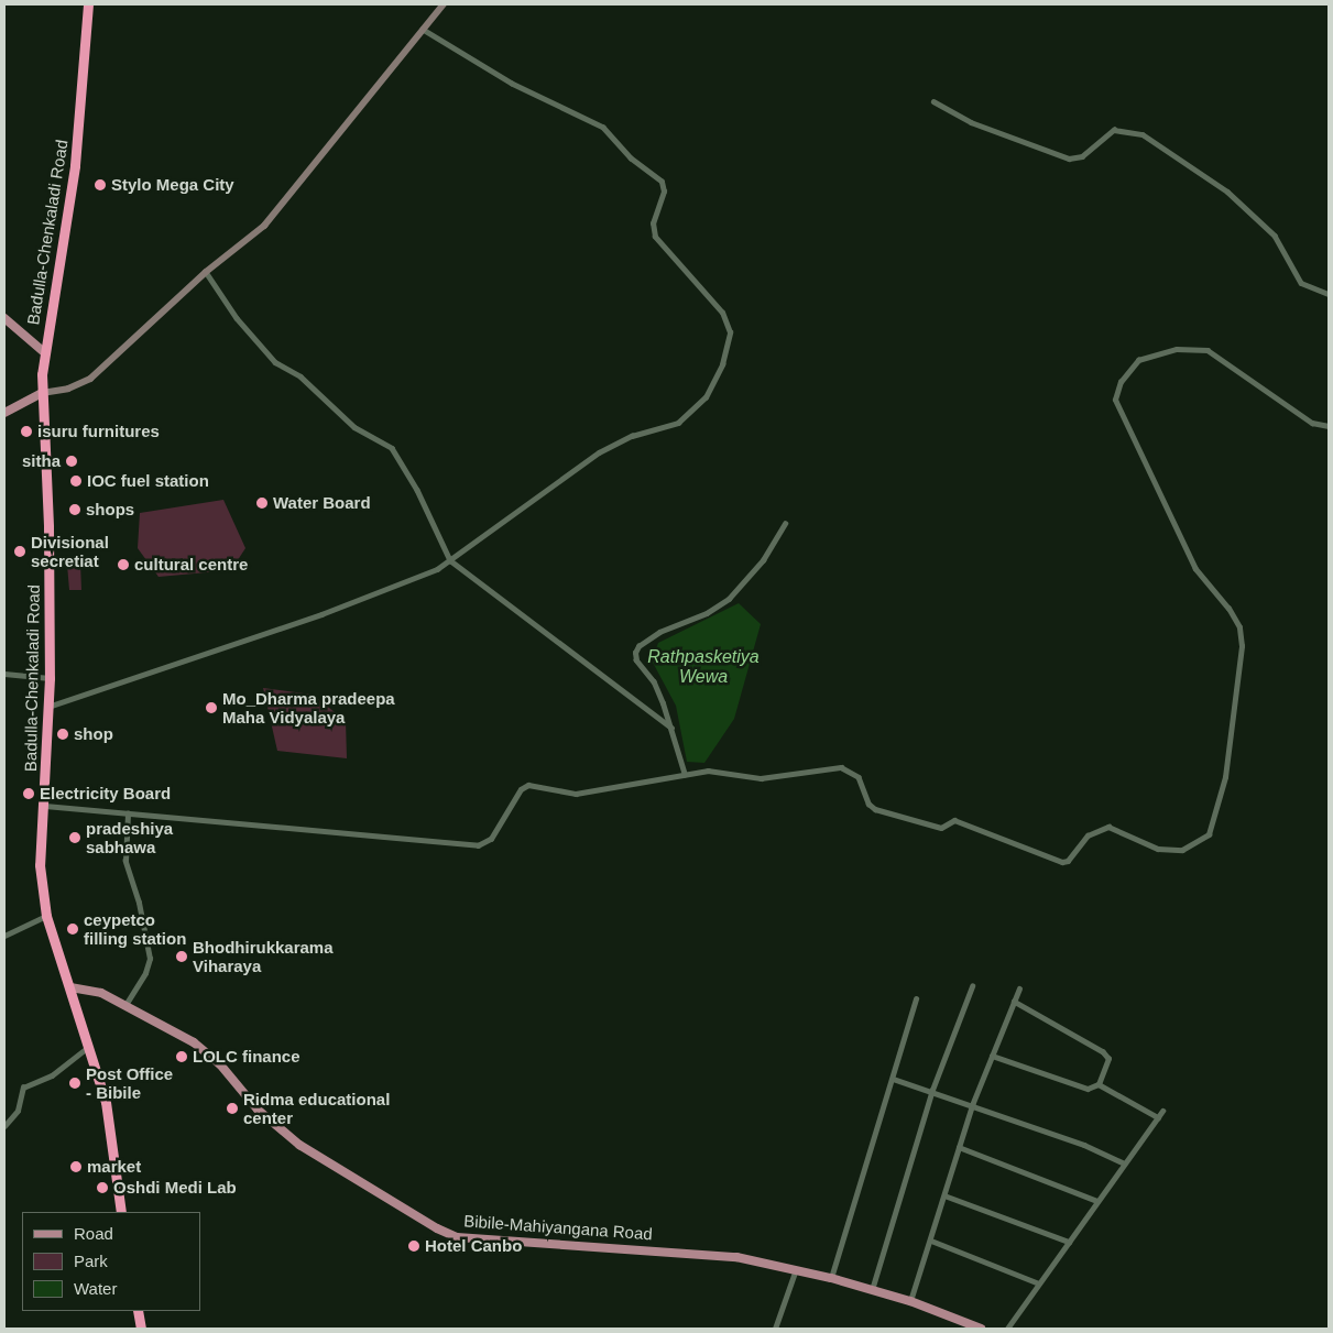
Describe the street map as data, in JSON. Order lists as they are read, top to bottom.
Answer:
{
  "streets": {
    "highway": ["Badulla-Chenkaladi Road"],
    "main road": ["Bibile-Mahiyangana Road"]
  },
  "crossings": [
    ["Badulla-Chenkaladi Road", "Bibile-Mahiyangana Road"]
  ],
  "water": ["Rathpasketiya Wewa"],
  "places": [
    "Stylo Mega City",
    "isuru furnitures",
    "sitha",
    "IOC fuel station",
    "Water Board",
    "shops",
    "Divisional secretiat",
    "cultural centre",
    "Mo_Dharma pradeepa Maha Vidyalaya",
    "shop",
    "Electricity Board",
    "pradeshiya sabhawa",
    "ceypetco filling station",
    "Bhodhirukkarama Viharaya",
    "LOLC finance",
    "Post Office - Bibile",
    "Ridma educational center",
    "market",
    "Oshdi Medi Lab",
    "Hotel Canbo"
  ],
  "legend": ["Road", "Park", "Water"]
}
